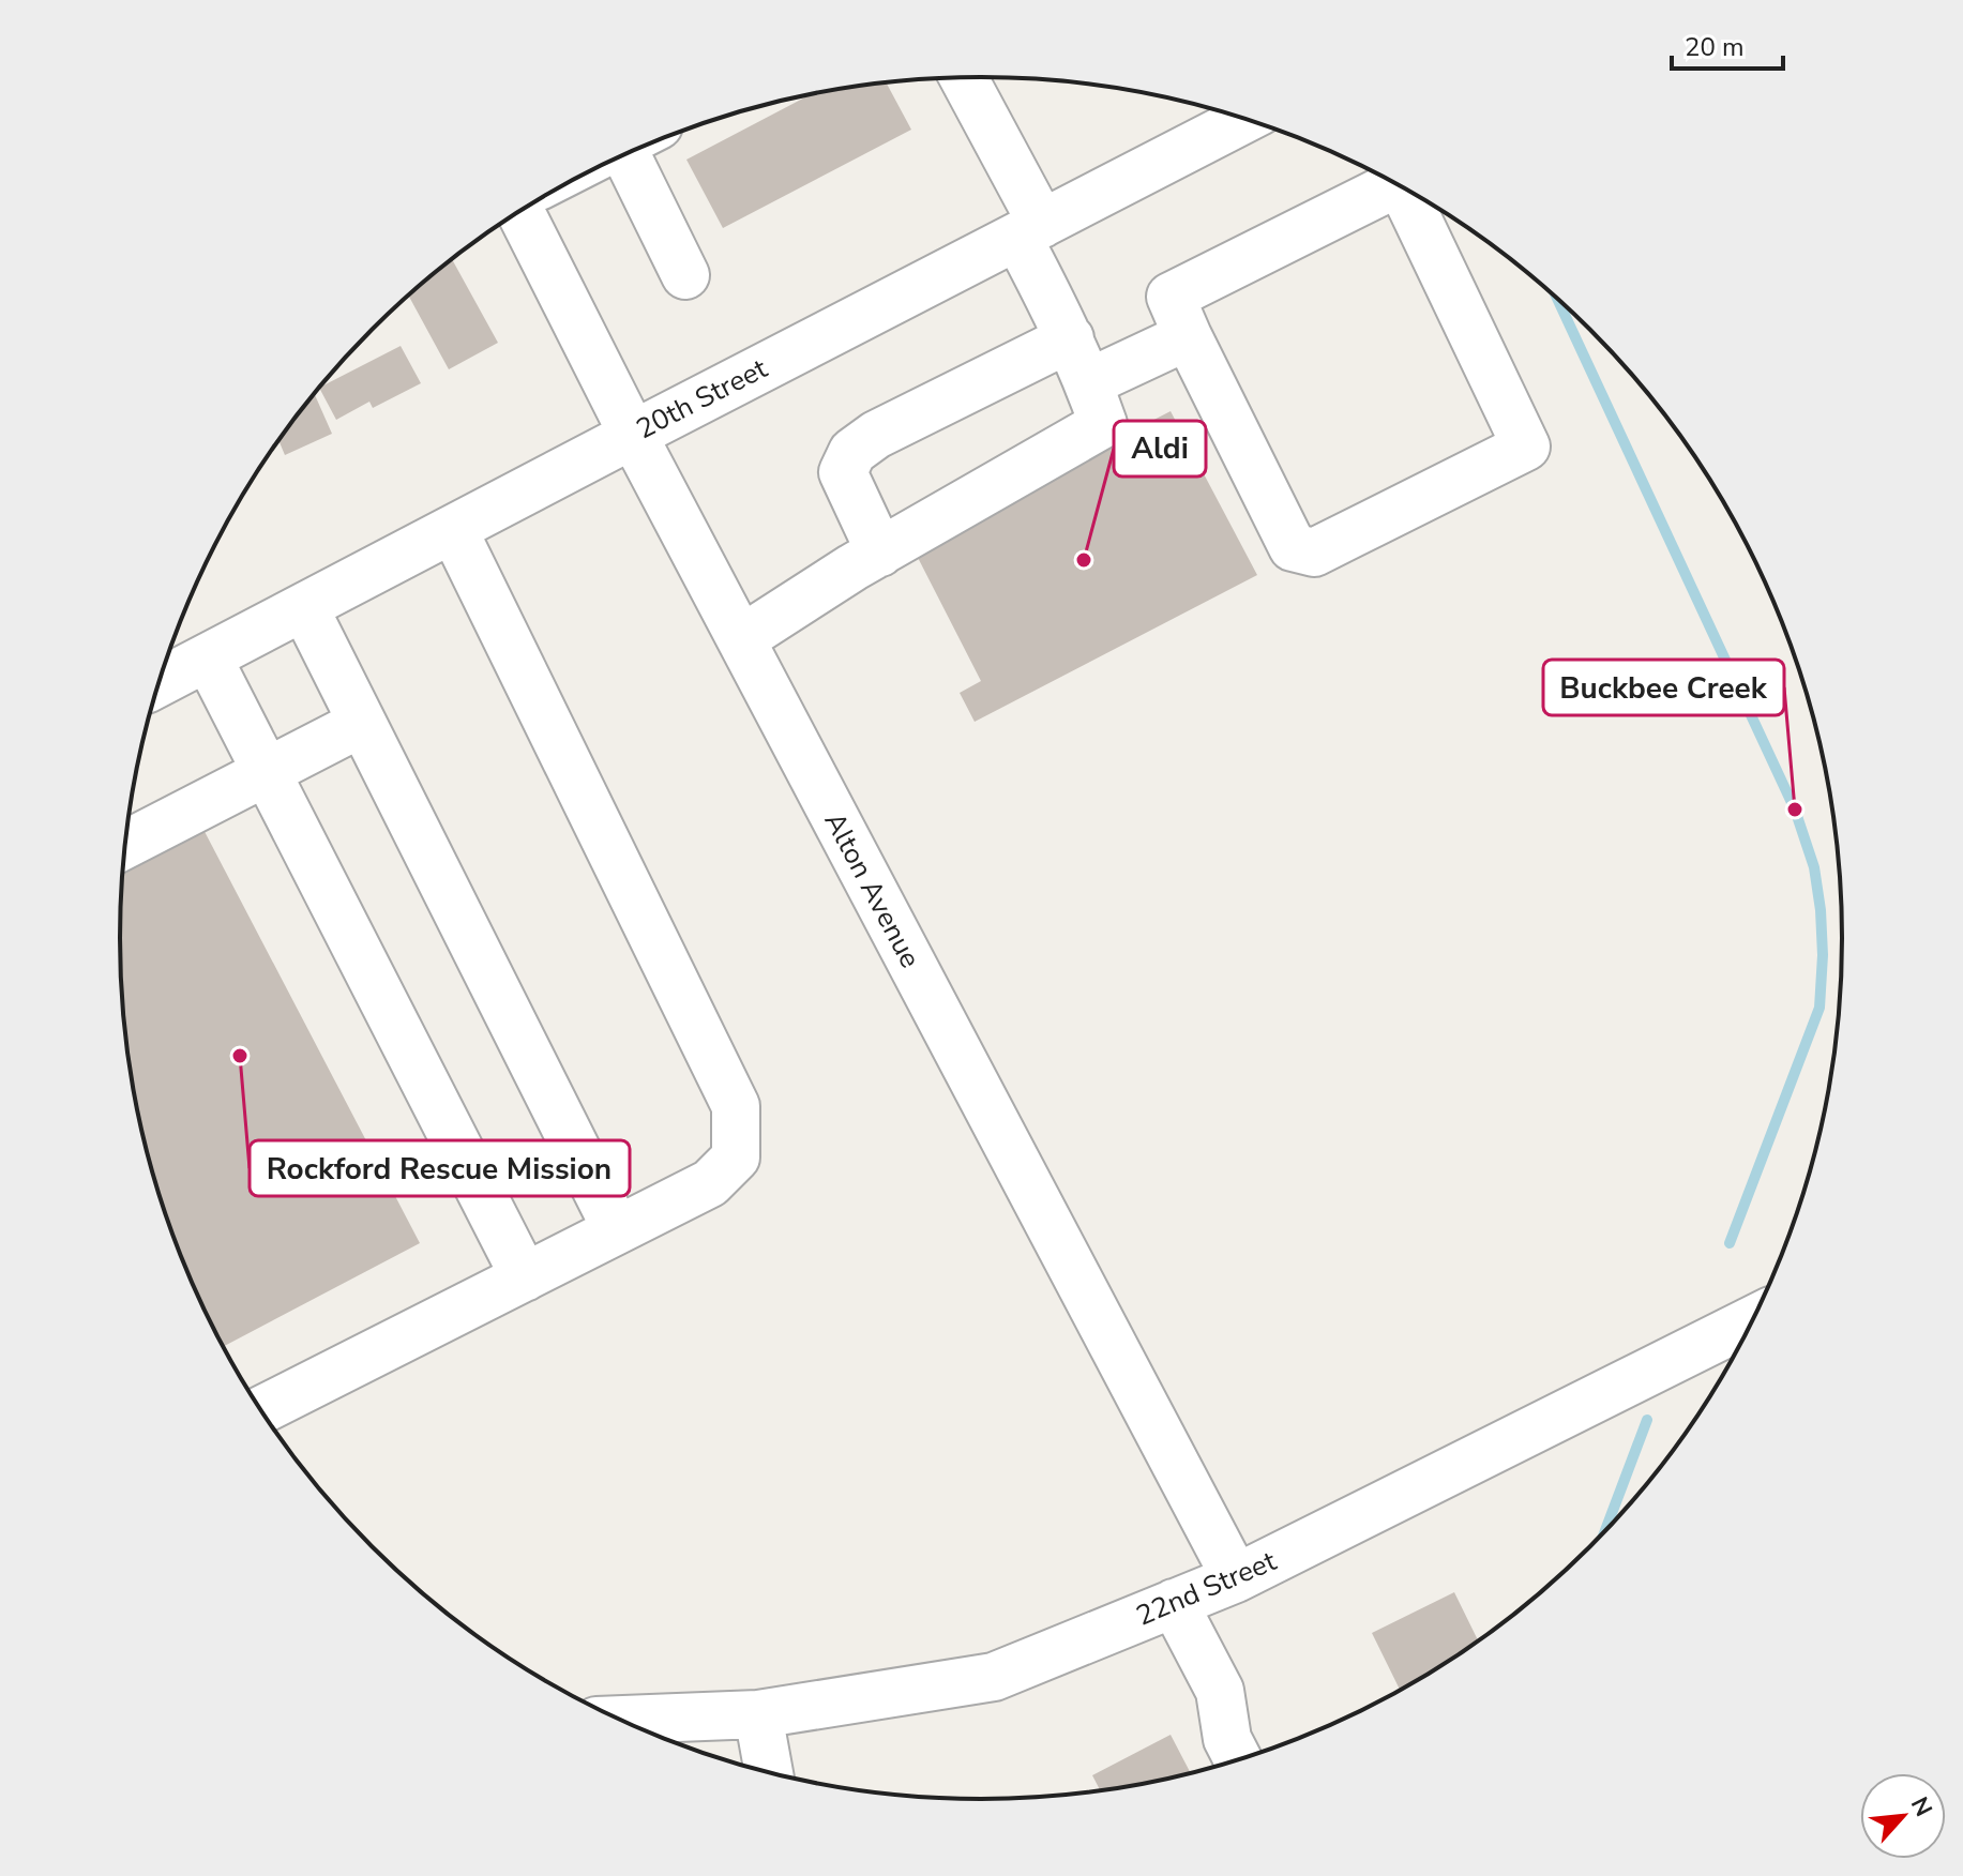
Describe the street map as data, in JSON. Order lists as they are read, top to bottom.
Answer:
{
  "streets": {
    "street": ["20th Street", "Alton Avenue", "22nd Street"]
  },
  "crossings": [
    ["20th Street", "Alton Avenue"],
    ["Alton Avenue", "22nd Street"]
  ],
  "places": ["Aldi", "Buckbee Creek", "Rockford Rescue Mission"],
  "scale_bar": "20 m",
  "north": "top right"
}
